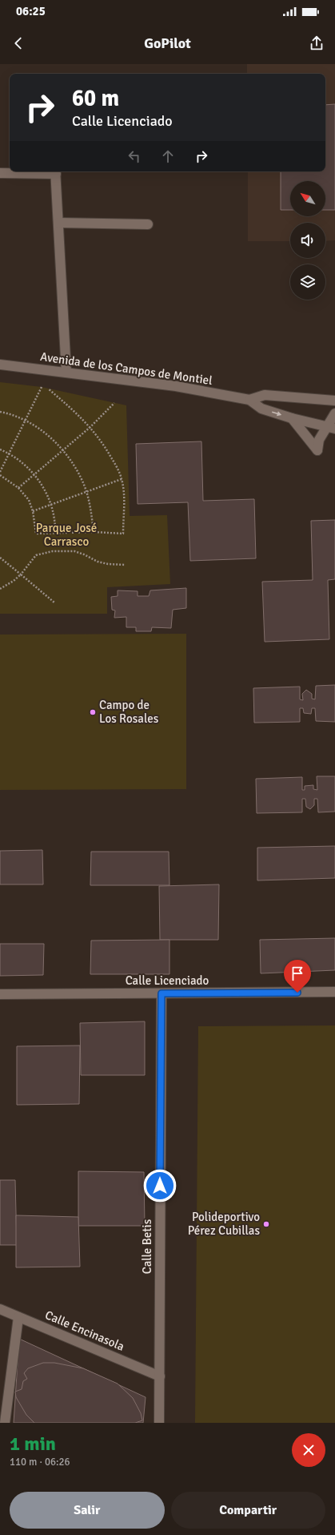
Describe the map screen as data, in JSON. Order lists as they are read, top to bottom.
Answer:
{
  "streets": {
    "street": [
      "Avenida de los Campos de Montiel",
      "Calle Licenciado",
      "Calle Betis",
      "Calle Encinasola"
    ]
  },
  "crossings": [
    ["Calle Licenciado", "Calle Betis"],
    ["Calle Betis", "Calle Encinasola"]
  ],
  "parks": ["Parque José Carrasco"],
  "places": ["Campo de Los Rosales", "Polideportivo Pérez Cubillas"],
  "north": "top left",
  "page": {
    "status": "06:25",
    "header": "GoPilot",
    "turn": ["60 m", "Calle Licenciado"],
    "heading": ["1 min", "110 m · 06:26"],
    "buttons": ["Salir", "Compartir"]
  }
}
